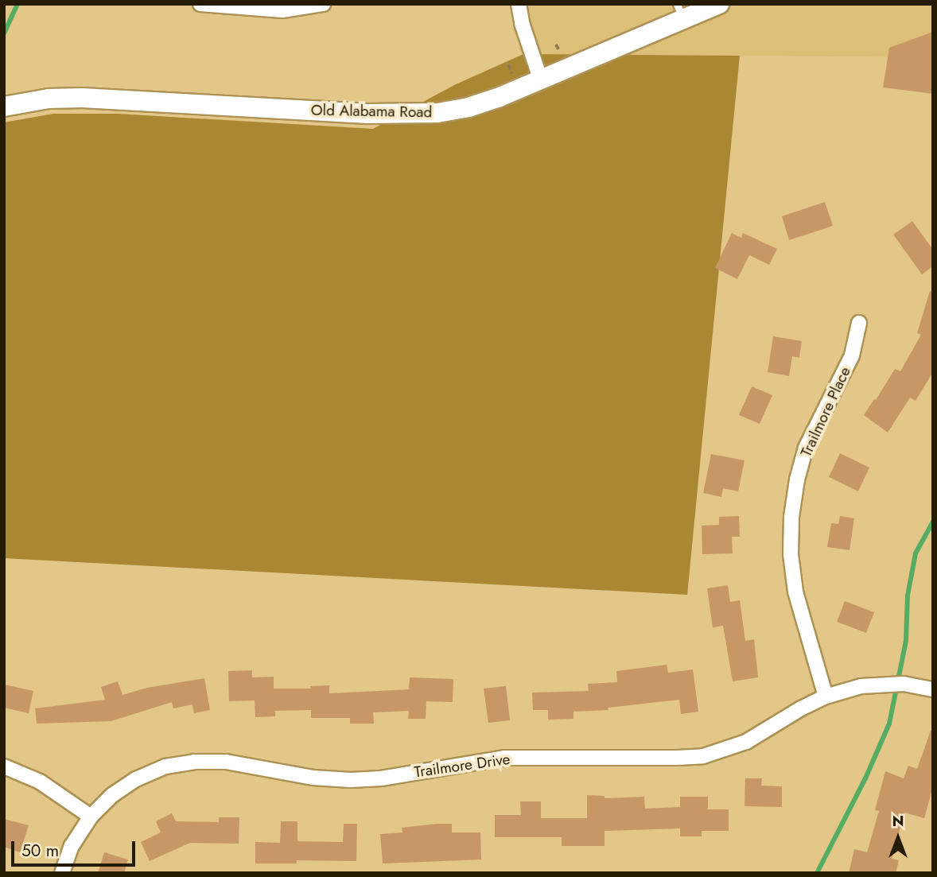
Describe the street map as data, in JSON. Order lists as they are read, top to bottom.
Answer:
{
  "streets": {
    "street": ["Old Alabama Road", "Trailmore Place", "Trailmore Drive"]
  },
  "crossings": [
    ["Trailmore Place", "Trailmore Drive"]
  ],
  "scale_bar": "50 m",
  "north": "top"
}
